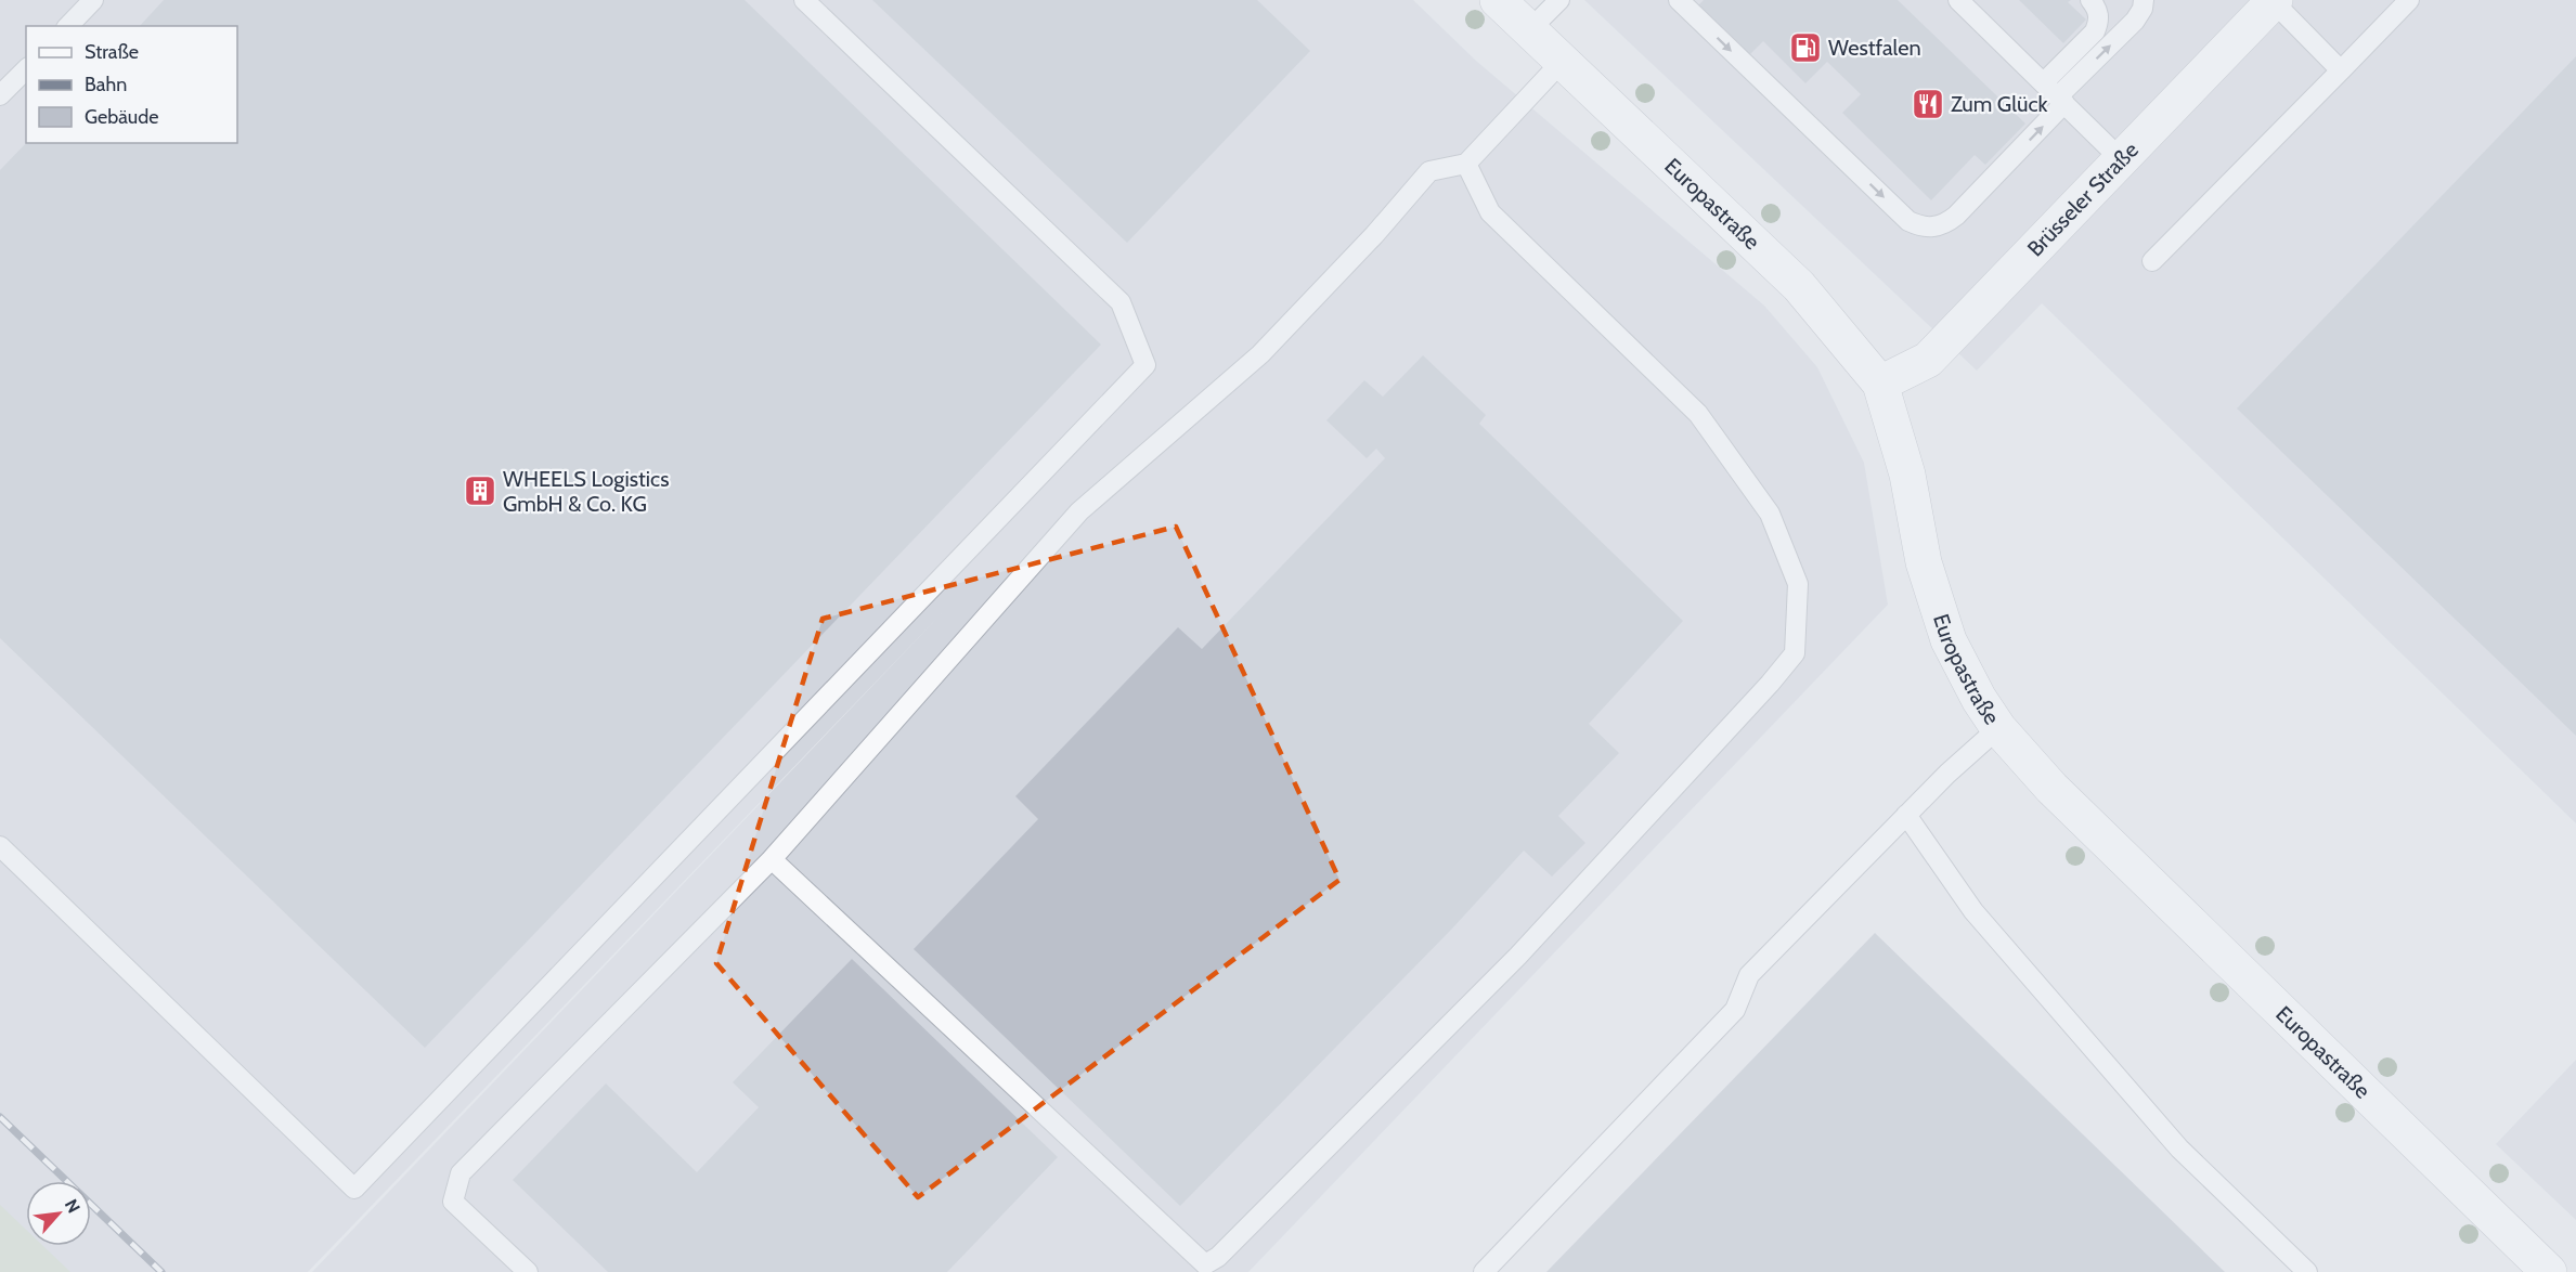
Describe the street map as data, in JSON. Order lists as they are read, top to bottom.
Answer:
{
  "streets": {
    "street": ["Brüsseler Straße", "Europastraße"]
  },
  "crossings": [
    ["Brüsseler Straße", "Europastraße"]
  ],
  "places": {
    "fuel station": ["Westfalen"],
    "restaurant": ["Zum Glück"],
    "building": ["WHEELS Logistics GmbH & Co. KG"]
  },
  "legend": ["Straße", "Bahn", "Gebäude"],
  "north": "top right"
}
